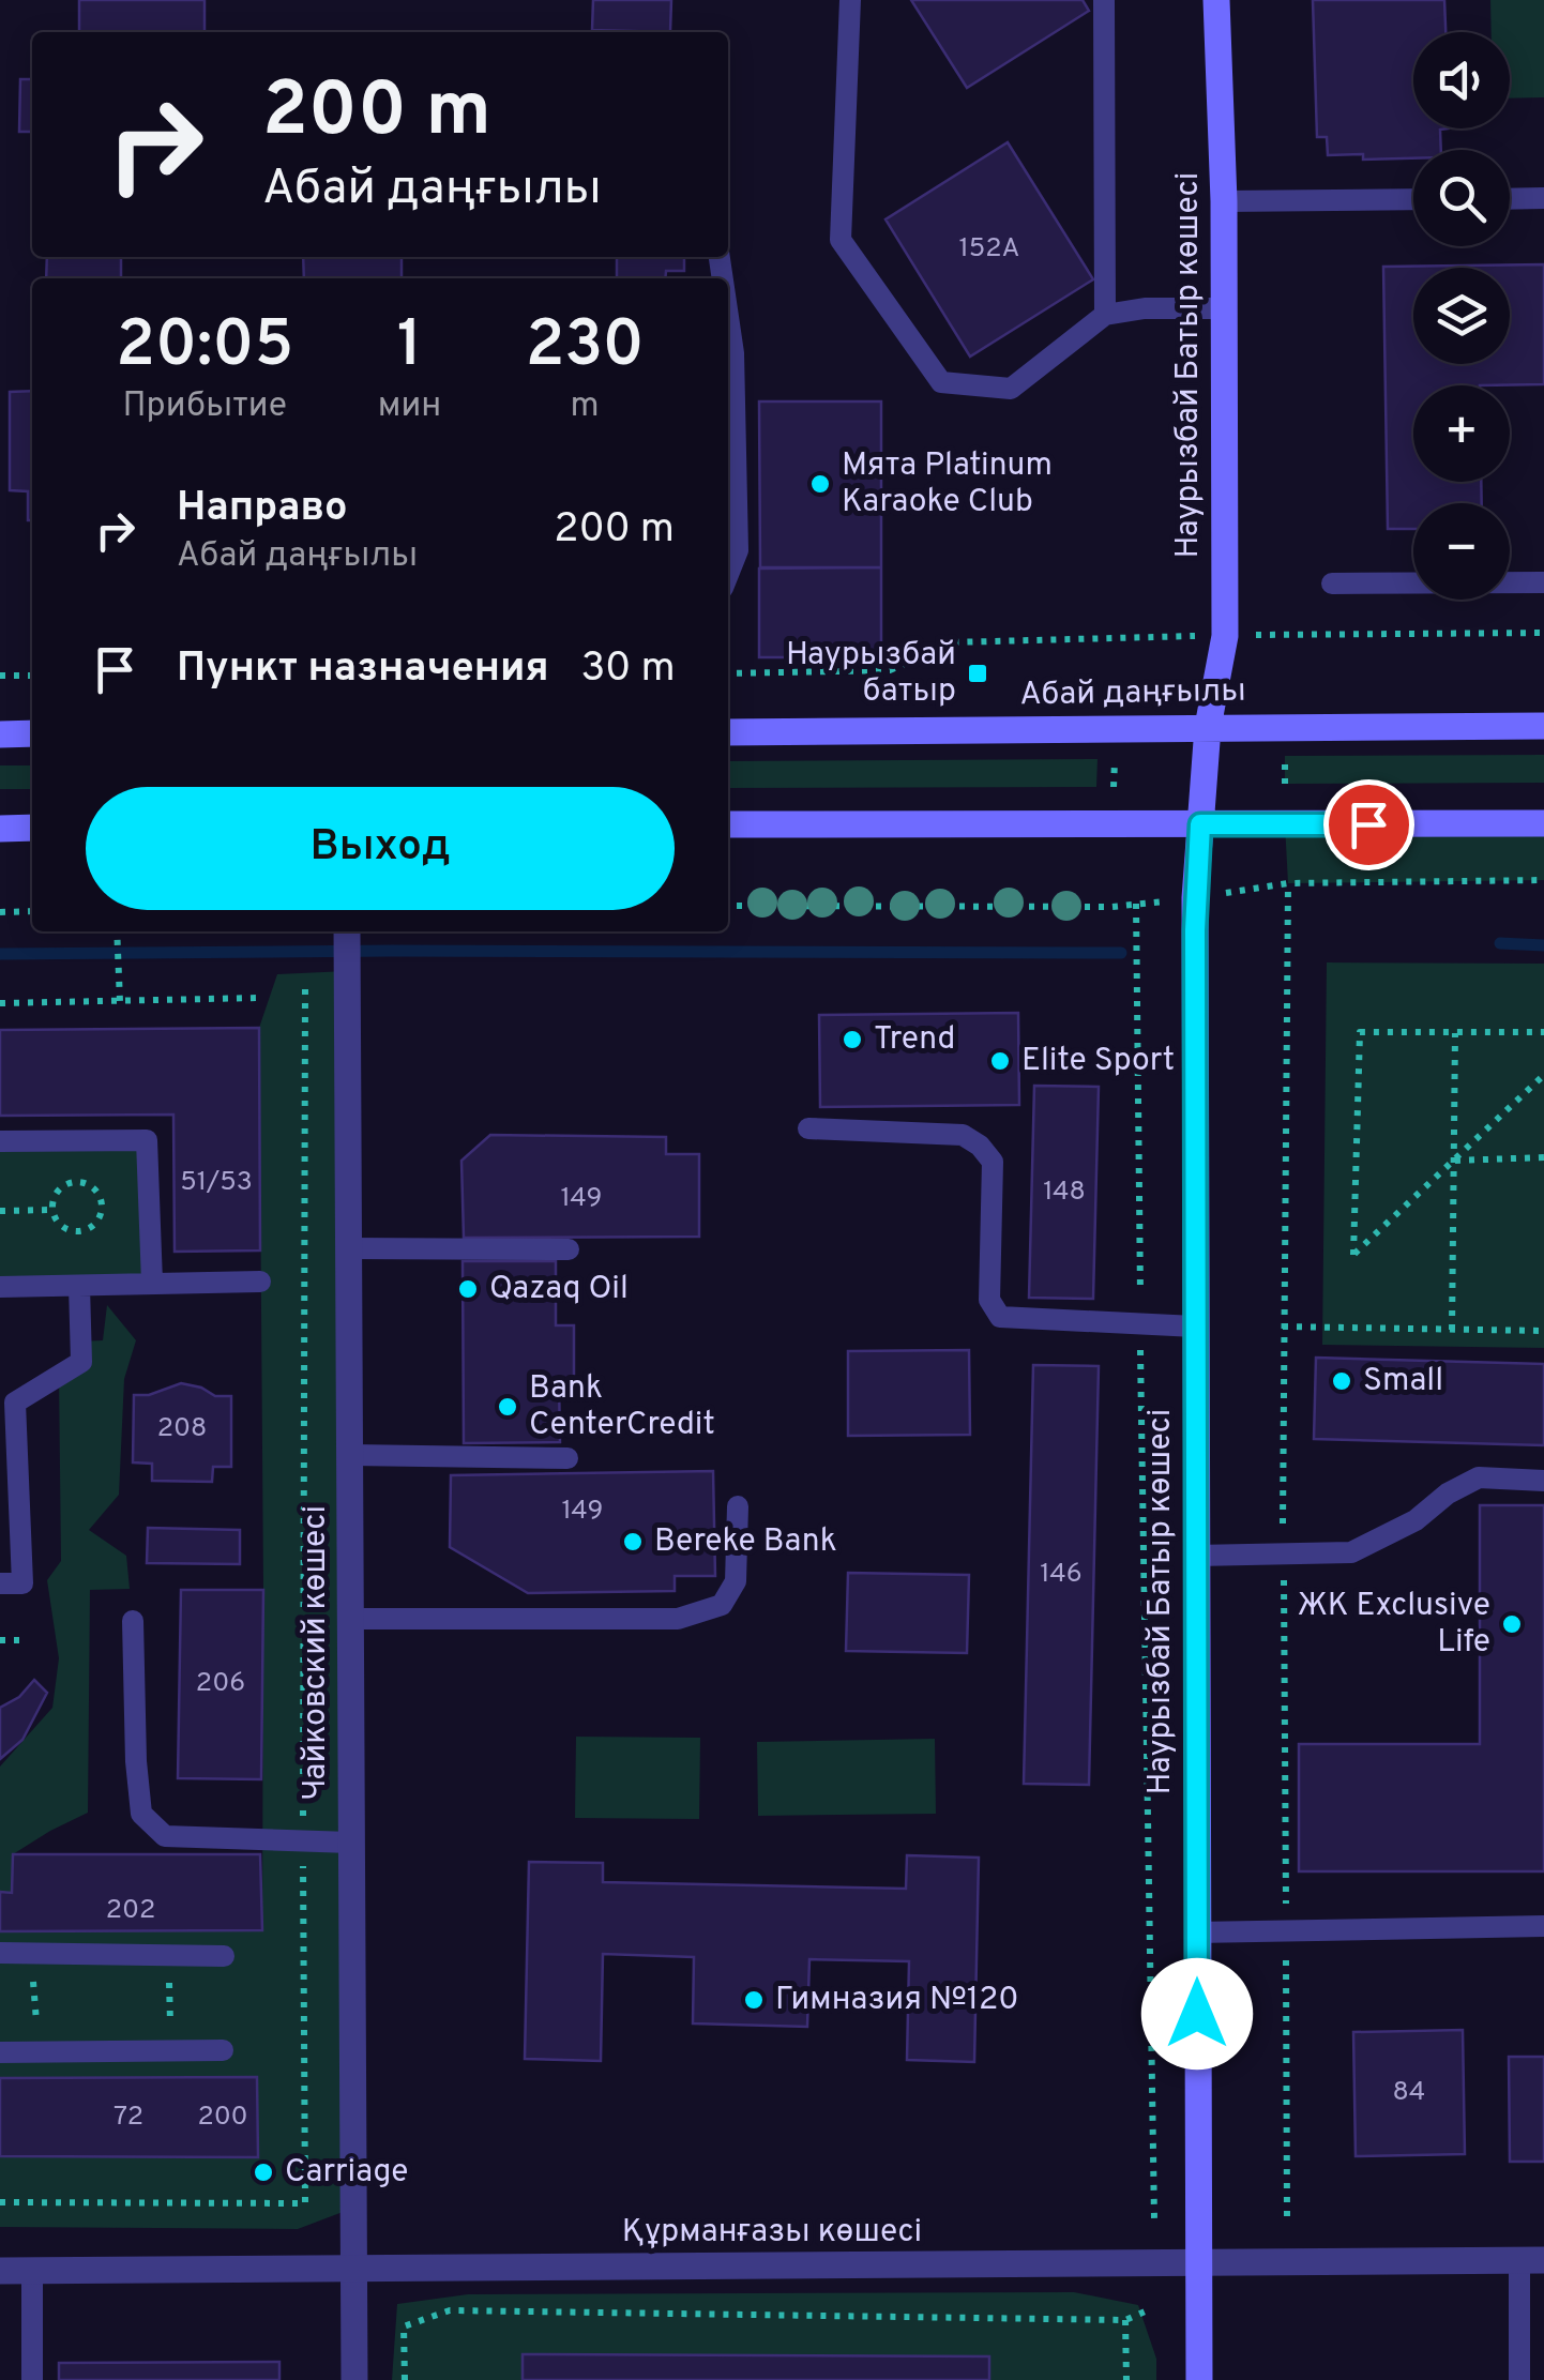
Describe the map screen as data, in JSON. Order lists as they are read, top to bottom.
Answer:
{
  "streets": {
    "main road": ["Наурызбай Батыр көшесі", "Абай даңғылы"],
    "street": ["Чайковский көшесі", "Құрманғазы көшесі"]
  },
  "crossings": [
    ["Наурызбай Батыр көшесі", "Абай даңғылы"],
    ["Наурызбай Батыр көшесі", "Құрманғазы көшесі"],
    ["Чайковский көшесі", "Құрманғазы көшесі"]
  ],
  "places": {
    "other": [
      "Мята Platinum Karaoke Club",
      "Trend",
      "Elite Sport",
      "Qazaq Oil",
      "Small",
      "Bank CenterCredit",
      "Bereke Bank",
      "ЖК Exclusive Life",
      "Гимназия №120",
      "Carriage"
    ],
    "transit": ["Наурызбай батыр"]
  },
  "house_numbers": [
    "152А",
    "51/53",
    "148",
    "149",
    "208",
    "149",
    "146",
    "206",
    "202",
    "84",
    "72",
    "200"
  ],
  "page": {
    "map_buttons": ["+", "−"],
    "turn": ["200 m", "Абай даңғылы"],
    "eta": [
      "20:05",
      "Прибытие",
      "1",
      "мин",
      "230",
      "m"
    ],
    "list": [
      {
        "name": "Направо",
        "note": "Абай даңғылы",
        "value": "200 m"
      },
      {
        "name": "Пункт назначения",
        "value": "30 m"
      }
    ],
    "buttons": "Выход"
  }
}
